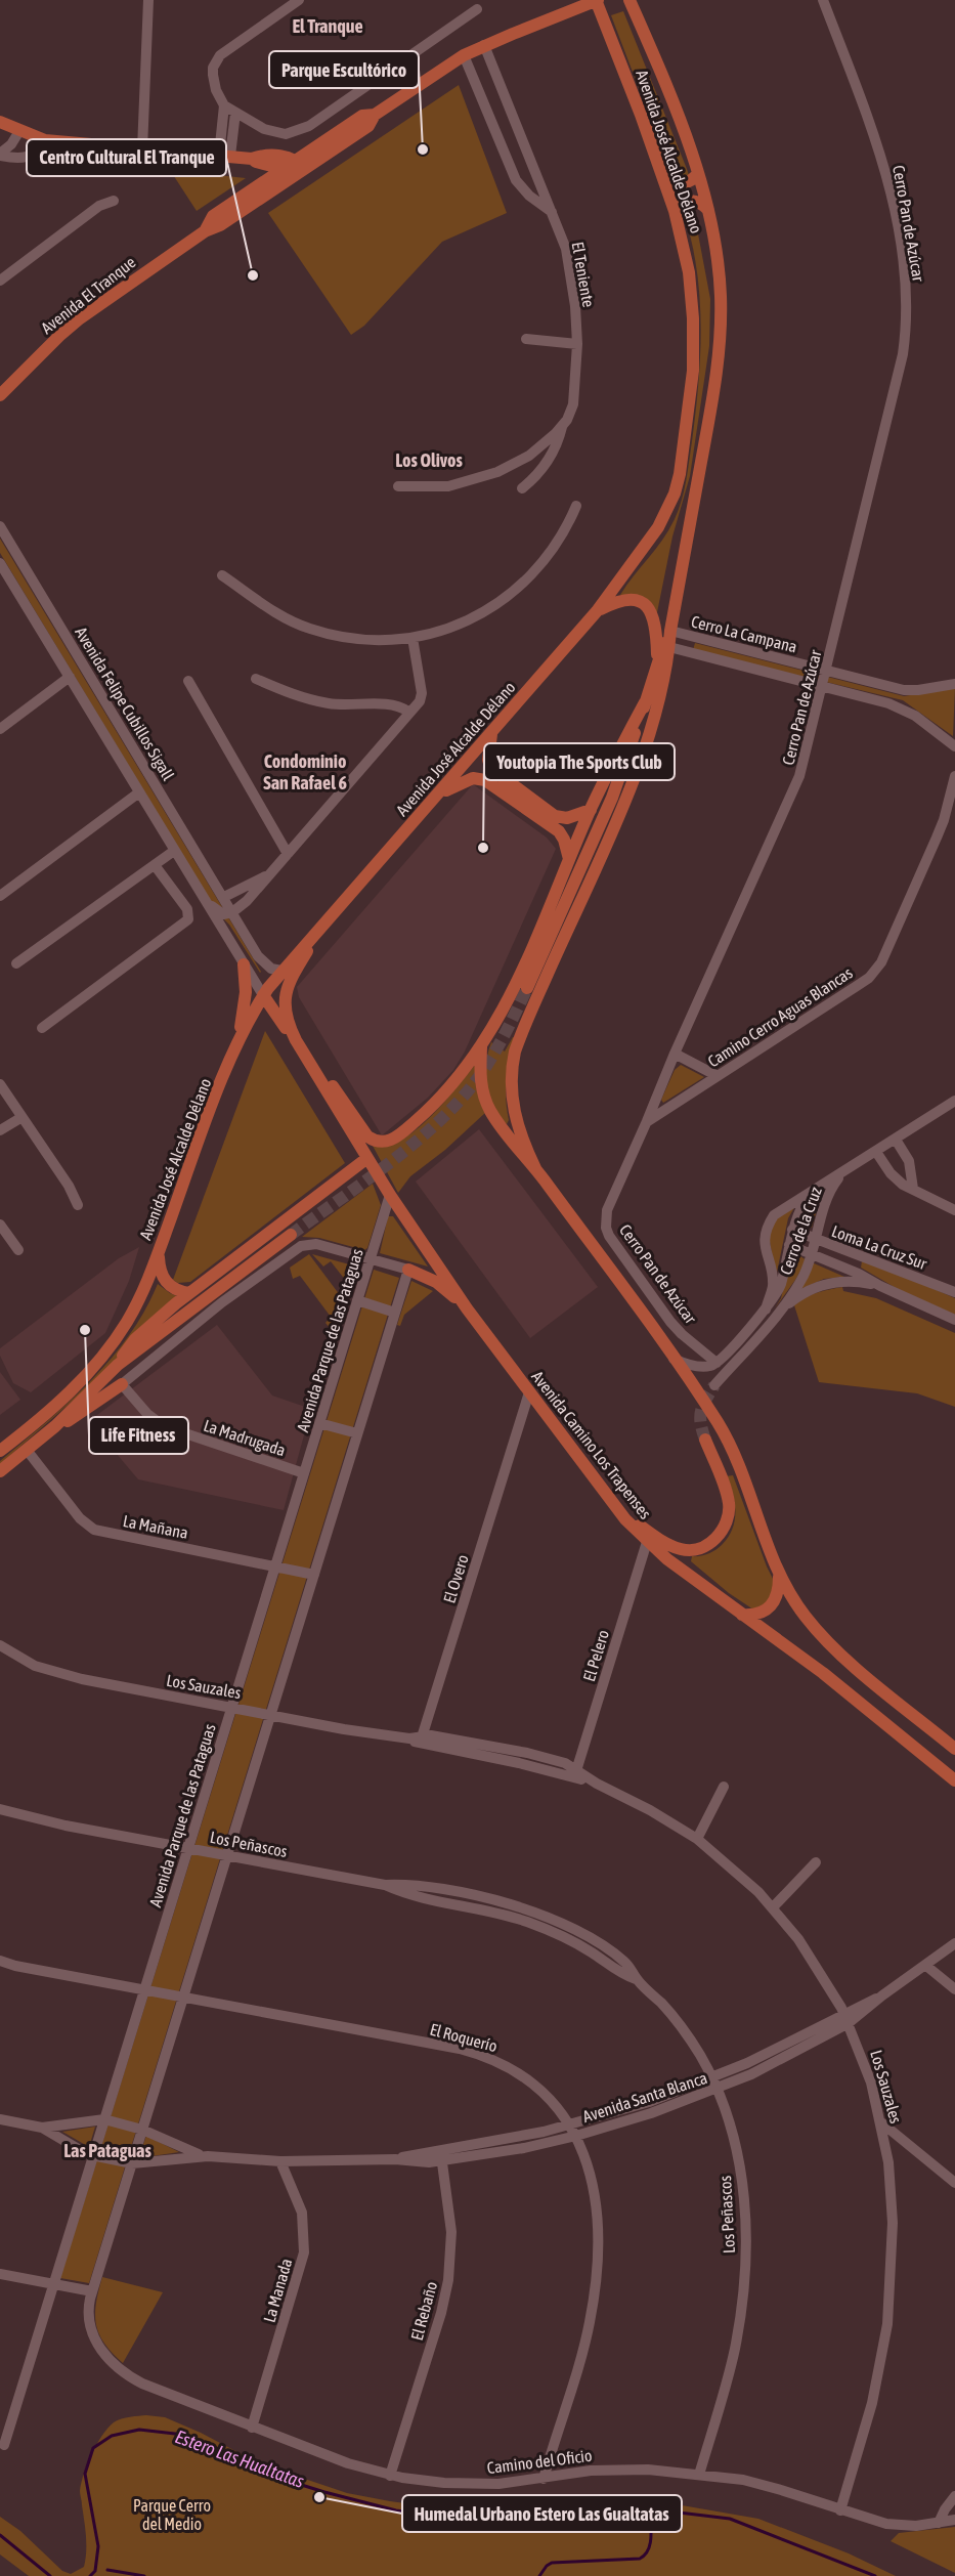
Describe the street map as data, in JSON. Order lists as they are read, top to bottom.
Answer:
{
  "streets": {
    "main road": ["Avenida José Alcalde Délano", "Avenida El Tranque", "Avenida Camino Los Trapenses"],
    "street": [
      "Cerro Pan de Azúcar",
      "El Teniente",
      "Cerro La Campana",
      "Avenida Felipe Cubillos Sigall",
      "Camino Cerro Aguas Blancas",
      "Cerro de la Cruz",
      "Loma La Cruz Sur",
      "Avenida Parque de las Pataguas",
      "La Madrugada",
      "La Mañana",
      "El Overo",
      "El Pelero",
      "Los Sauzales",
      "Los Peñascos",
      "El Roquerío",
      "Avenida Santa Blanca",
      "La Manada",
      "El Rebaño",
      "Camino del Oficio"
    ]
  },
  "crossings": [
    ["Avenida José Alcalde Délano", "Avenida El Tranque"],
    ["Avenida José Alcalde Délano", "Cerro La Campana"],
    ["Avenida José Alcalde Délano", "Avenida Felipe Cubillos Sigall"],
    ["Avenida José Alcalde Délano", "Avenida Camino Los Trapenses"],
    ["Cerro Pan de Azúcar", "Cerro La Campana"],
    ["Cerro Pan de Azúcar", "Camino Cerro Aguas Blancas"],
    ["Cerro Pan de Azúcar", "Cerro de la Cruz"],
    ["El Teniente", "Avenida El Tranque"],
    ["Avenida Felipe Cubillos Sigall", "Avenida Camino Los Trapenses"],
    ["Cerro de la Cruz", "Loma La Cruz Sur"],
    ["Avenida Parque de las Pataguas", "La Madrugada"],
    ["Avenida Parque de las Pataguas", "Avenida Camino Los Trapenses"],
    ["Avenida Parque de las Pataguas", "La Mañana"],
    ["Avenida Parque de las Pataguas", "Los Sauzales"],
    ["Avenida Parque de las Pataguas", "Los Peñascos"],
    ["Avenida Parque de las Pataguas", "El Roquerío"],
    ["Avenida Parque de las Pataguas", "Avenida Santa Blanca"],
    ["Avenida Camino Los Trapenses", "El Overo"],
    ["Avenida Camino Los Trapenses", "El Pelero"],
    ["El Overo", "Los Sauzales"],
    ["El Pelero", "Los Sauzales"],
    ["Los Sauzales", "Avenida Santa Blanca"],
    ["Los Sauzales", "Camino del Oficio"],
    ["Los Peñascos", "Avenida Santa Blanca"],
    ["Los Peñascos", "Camino del Oficio"],
    ["El Roquerío", "Avenida Santa Blanca"],
    ["El Roquerío", "Camino del Oficio"],
    ["Avenida Santa Blanca", "La Manada"],
    ["Avenida Santa Blanca", "El Rebaño"],
    ["La Manada", "Camino del Oficio"],
    ["El Rebaño", "Camino del Oficio"]
  ],
  "districts": [
    "El Tranque",
    "Los Olivos",
    "Condominio San Rafael 6",
    "Las Pataguas"
  ],
  "water": ["Estero Las Hualtatas"],
  "parks": ["Parque Cerro del Medio"],
  "places": [
    "Parque Escultórico",
    "Centro Cultural El Tranque",
    "Youtopia The Sports Club",
    "Life Fitness",
    "Humedal Urbano Estero Las Gualtatas"
  ]
}
